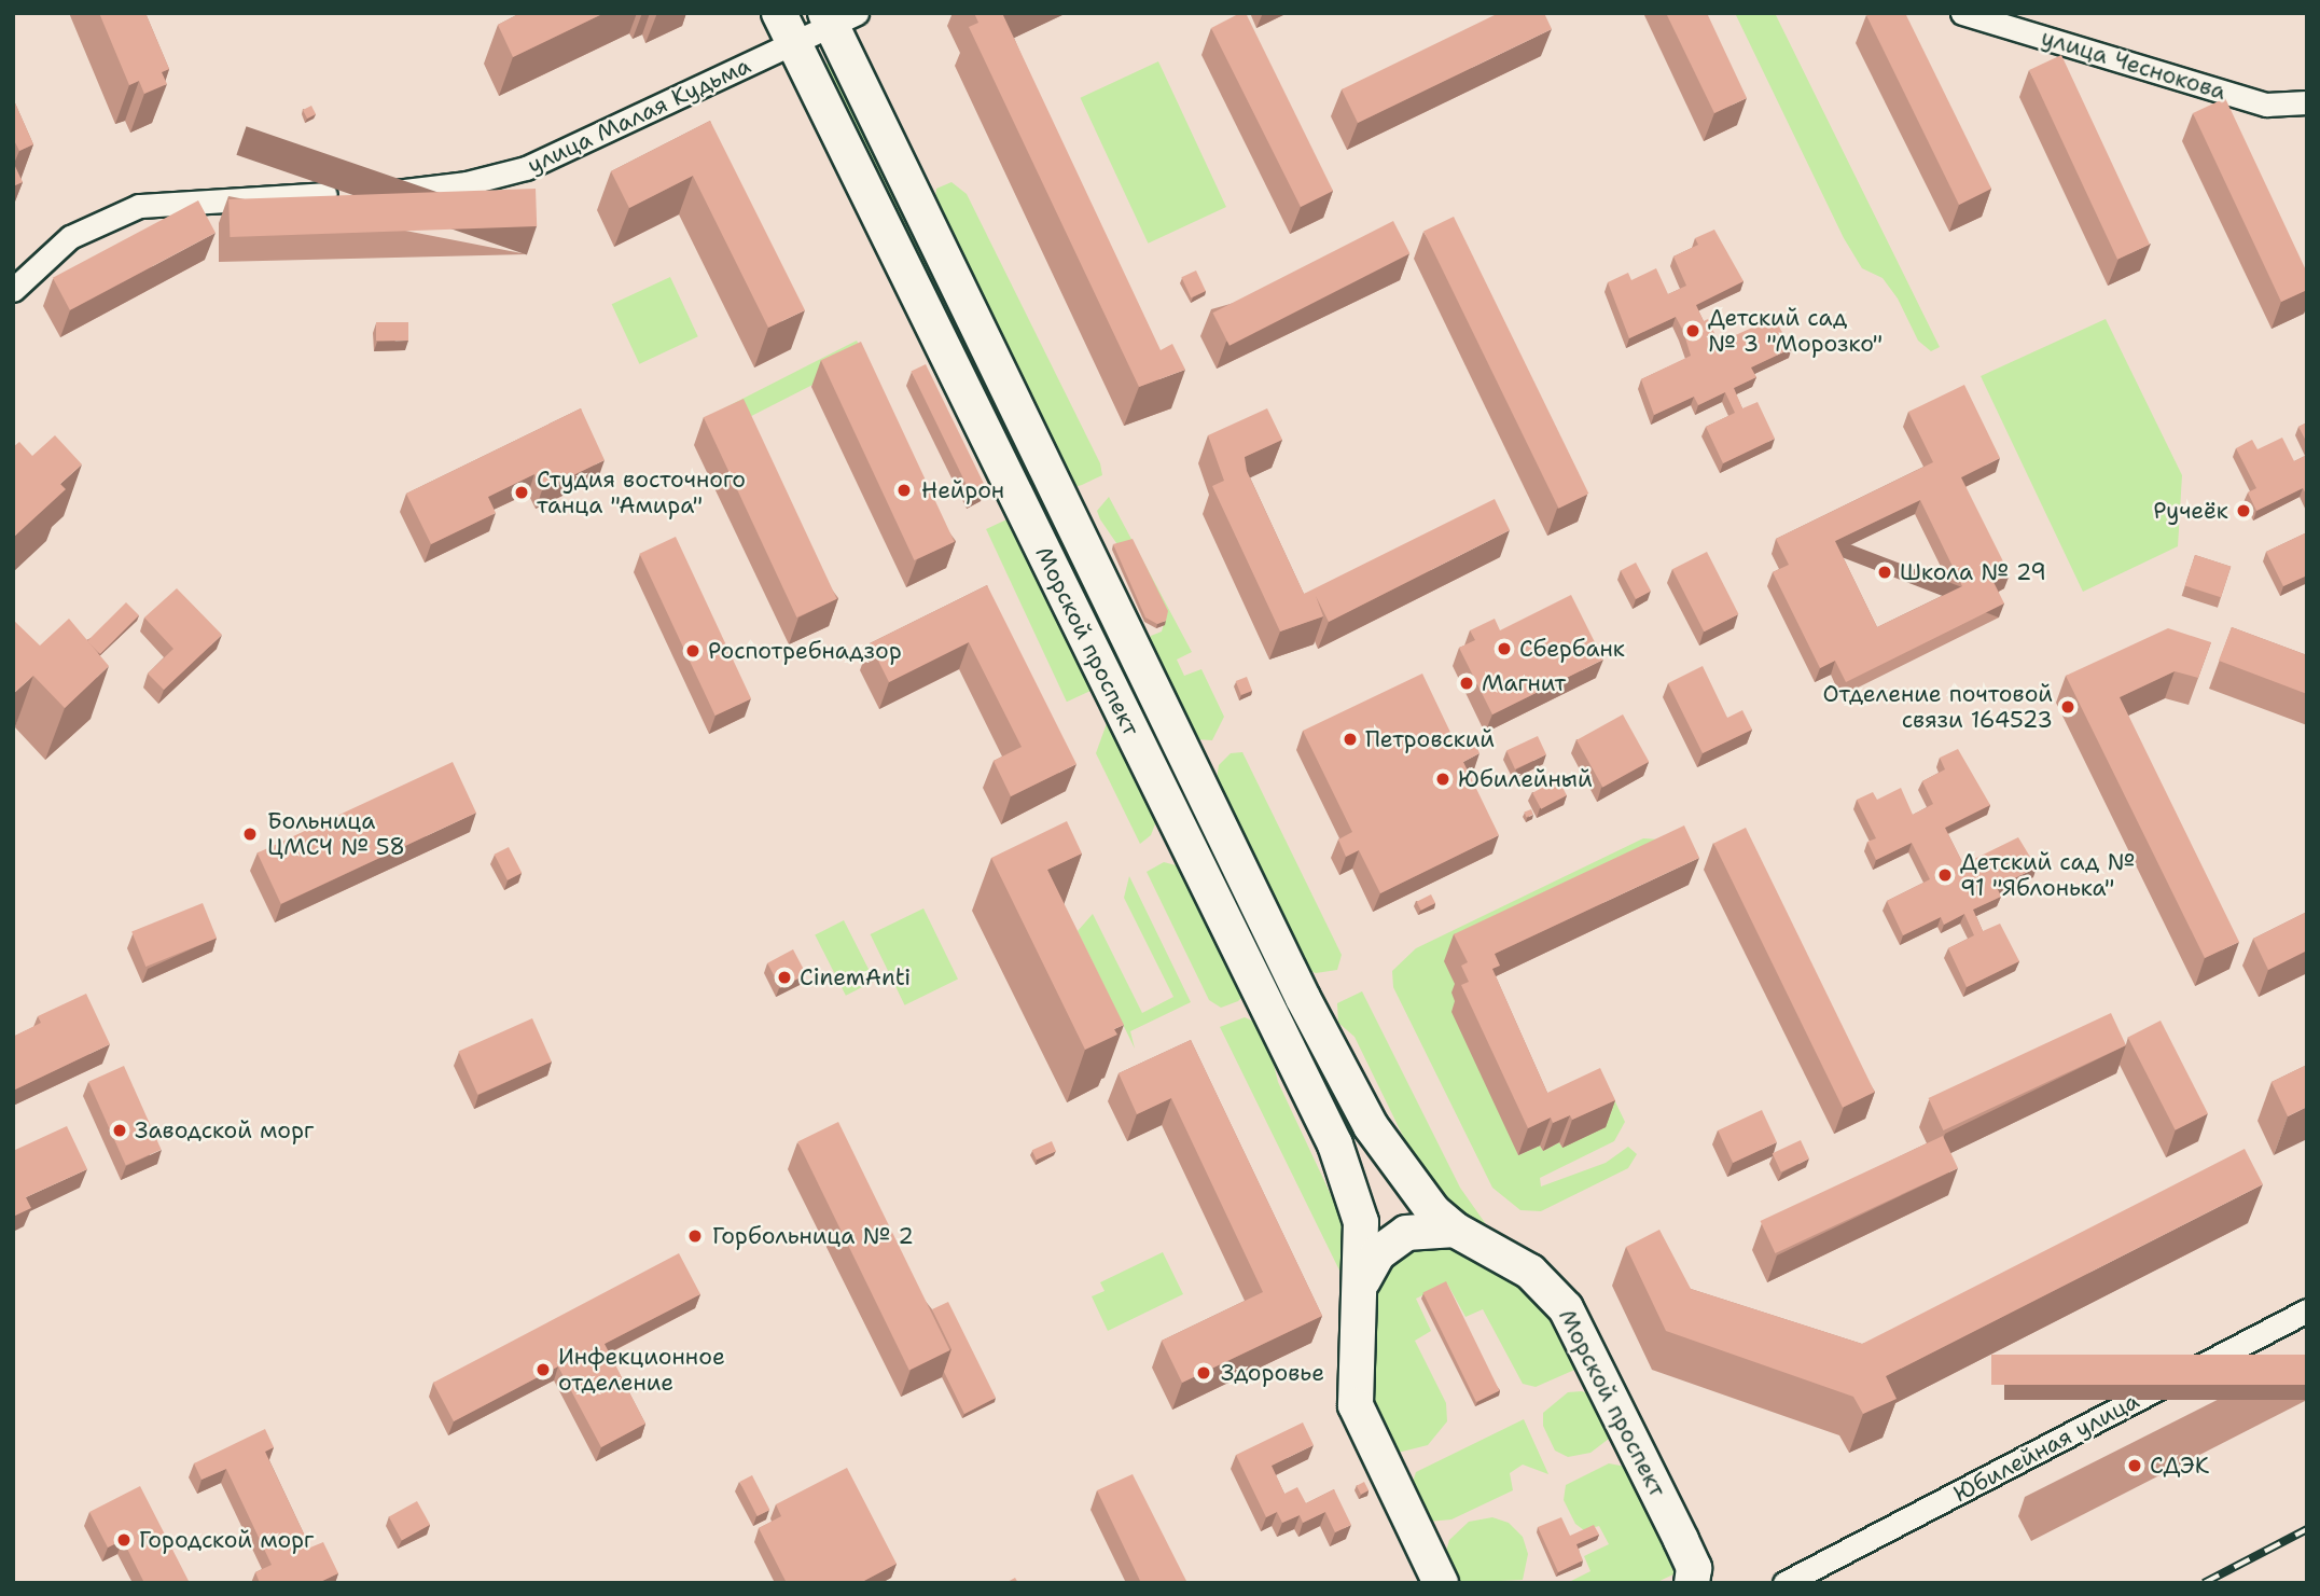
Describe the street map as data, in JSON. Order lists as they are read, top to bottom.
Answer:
{
  "streets": {
    "main road": ["Морской проспект"],
    "street": ["улица Чеснокова", "улица Малая Кудьма", "Юбилейная улица"]
  },
  "crossings": [
    ["улица Малая Кудьма", "Морской проспект"]
  ],
  "places": [
    "Детский сад № 3 \"Морозко\"",
    "Нейрон",
    "Студия восточного танца \"Амира\"",
    "Ручеёк",
    "Школа № 29",
    "Сбербанк",
    "Роспотребнадзор",
    "Магнит",
    "Отделение почтовой связи 164523",
    "Петровский",
    "Юбилейный",
    "Больница ЦМСЧ № 58",
    "Детский сад № 91 \"Яблонька\"",
    "CinemAnti",
    "Заводской морг",
    "Горбольница № 2",
    "Инфекционное отделение",
    "Здоровье",
    "СДЭК",
    "Городской морг"
  ]
}
